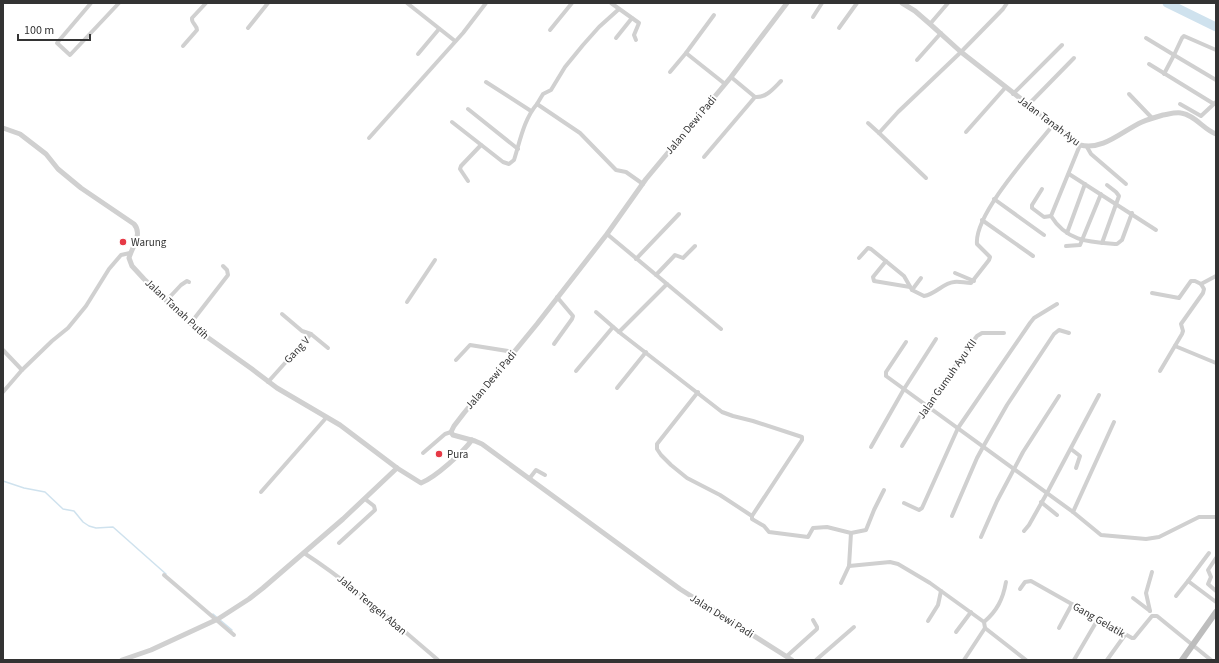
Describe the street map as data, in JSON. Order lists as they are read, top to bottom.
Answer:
{
  "streets": {
    "street": [
      "Jalan Tanah Ayu",
      "Jalan Dewi Padi",
      "Jalan Tanah Putih",
      "Gang V",
      "Jalan Gumuh Ayu XII",
      "Jalan Tengeh Aban",
      "Gang Gelatik"
    ]
  },
  "crossings": [
    ["Jalan Dewi Padi", "Jalan Tanah Putih"],
    ["Jalan Tanah Putih", "Gang V"]
  ],
  "places": ["Warung", "Pura"],
  "scale_bar": "100 m"
}
